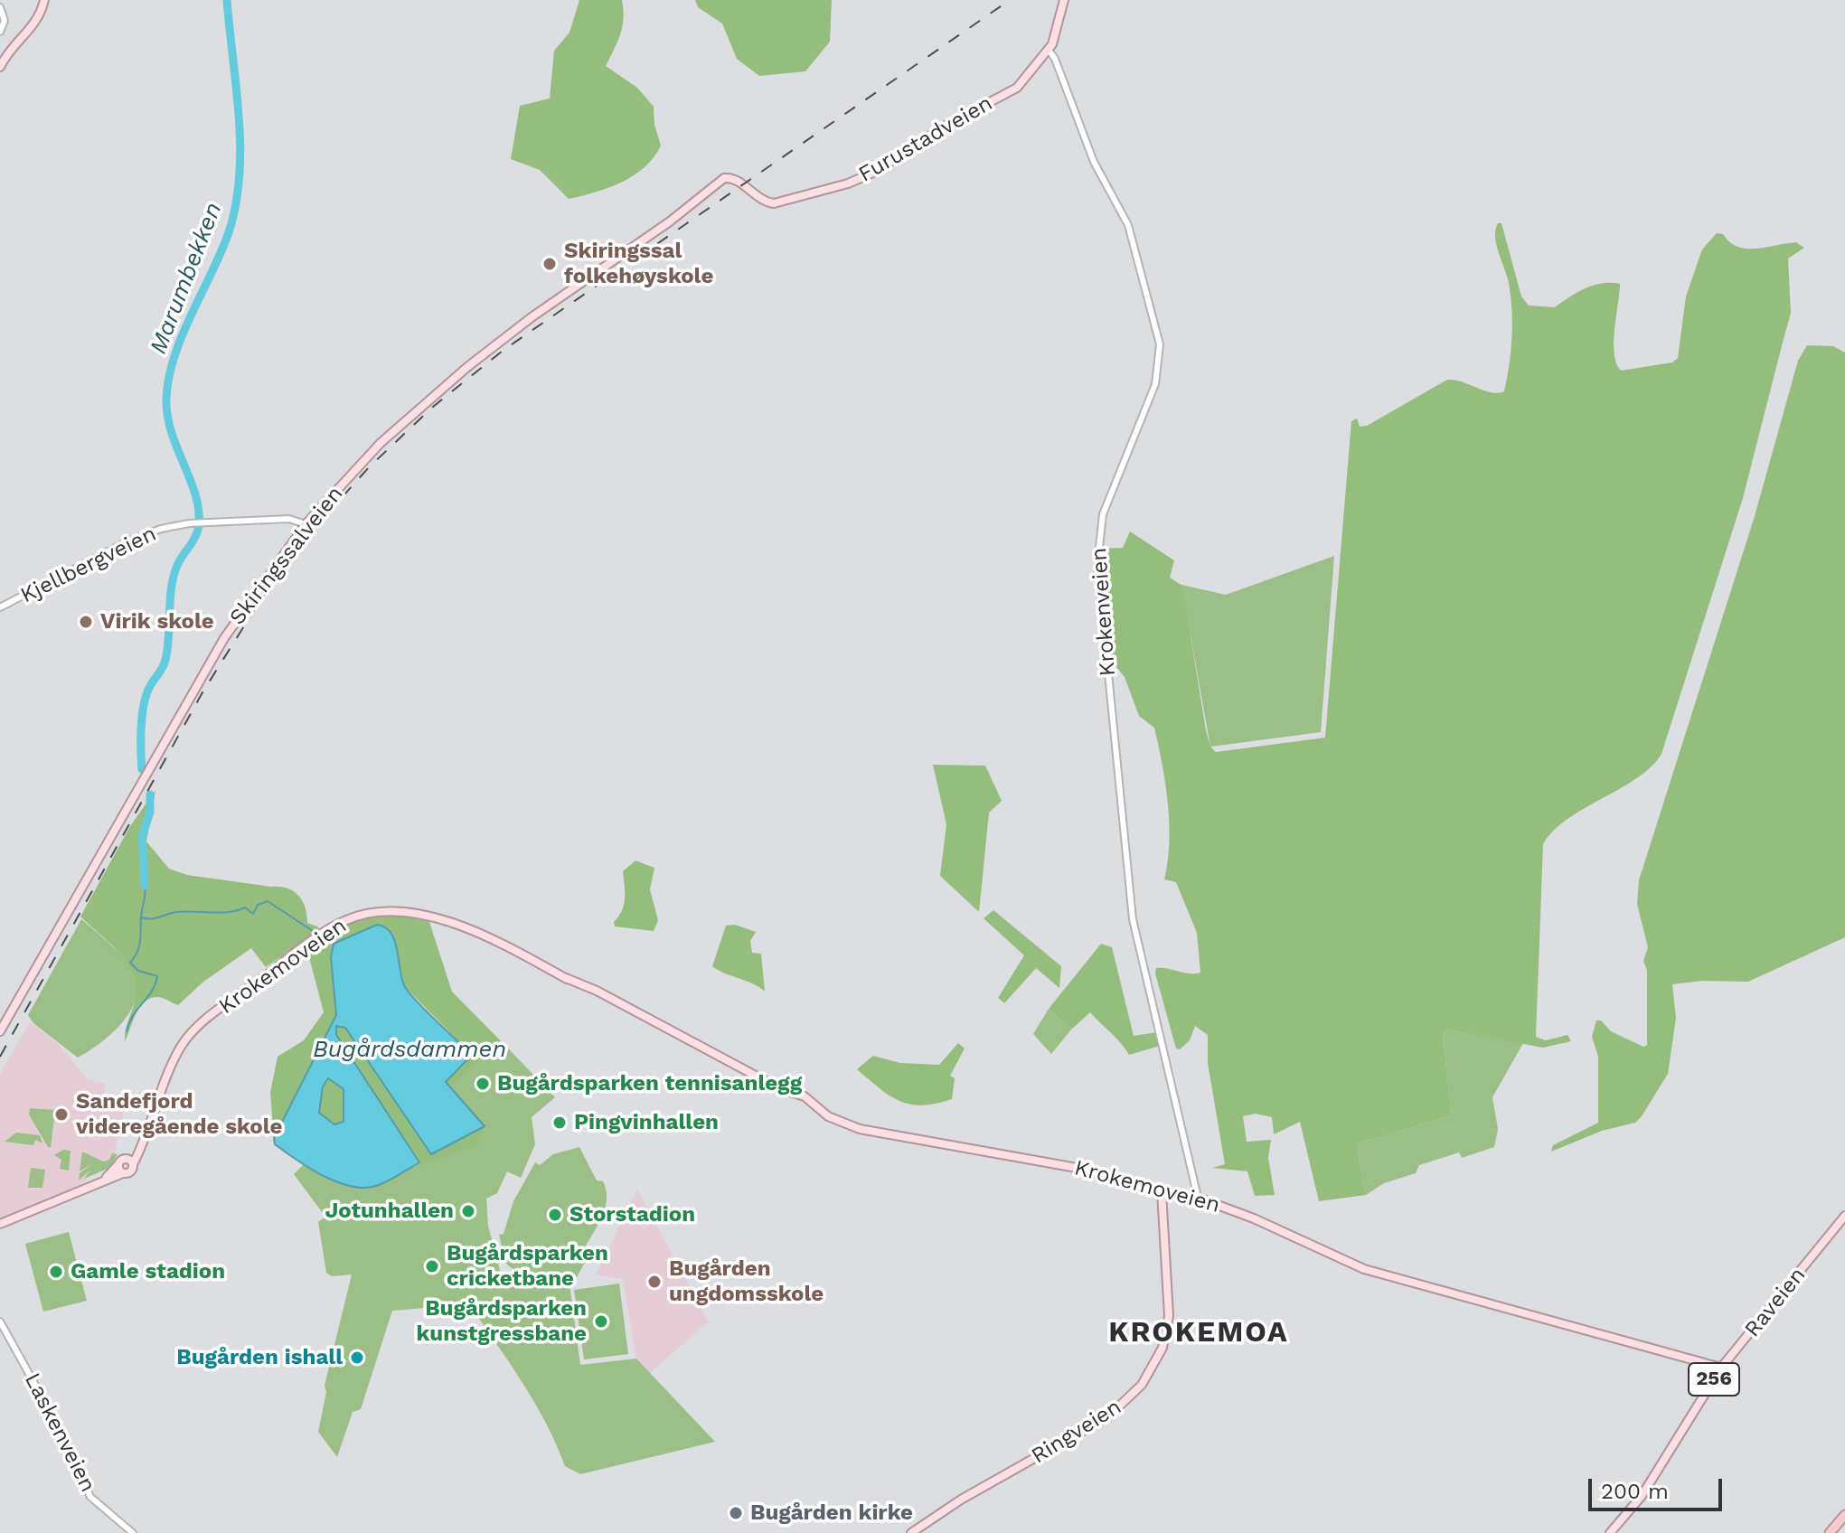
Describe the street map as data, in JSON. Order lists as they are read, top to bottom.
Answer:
{
  "streets": {
    "main road": [
      "Furustadveien",
      "Skiringssalveien",
      "Krokemoveien",
      "Raveien",
      "256",
      "Ringveien"
    ],
    "street": ["Kjellbergveien", "Krokenveien", "Laskenveien"]
  },
  "crossings": [
    ["Furustadveien", "Skiringssalveien"],
    ["Furustadveien", "Krokenveien"],
    ["Skiringssalveien", "Kjellbergveien"],
    ["Krokenveien", "Krokemoveien"],
    ["Krokemoveien", "Raveien"],
    ["Krokemoveien", "Ringveien"]
  ],
  "districts": ["KROKEMOA"],
  "water": ["Marumbekken", "Bugårdsdammen"],
  "places": [
    "Skiringssal folkehøyskole",
    "Virik skole",
    "Bugårdsparken tennisanlegg",
    "Sandefjord videregående skole",
    "Pingvinhallen",
    "Jotunhallen",
    "Storstadion",
    "Bugårdsparken cricketbane",
    "Gamle stadion",
    "Bugården ungdomsskole",
    "Bugårdsparken kunstgressbane",
    "Bugården ishall",
    "Bugården kirke"
  ],
  "scale_bar": "200 m"
}
